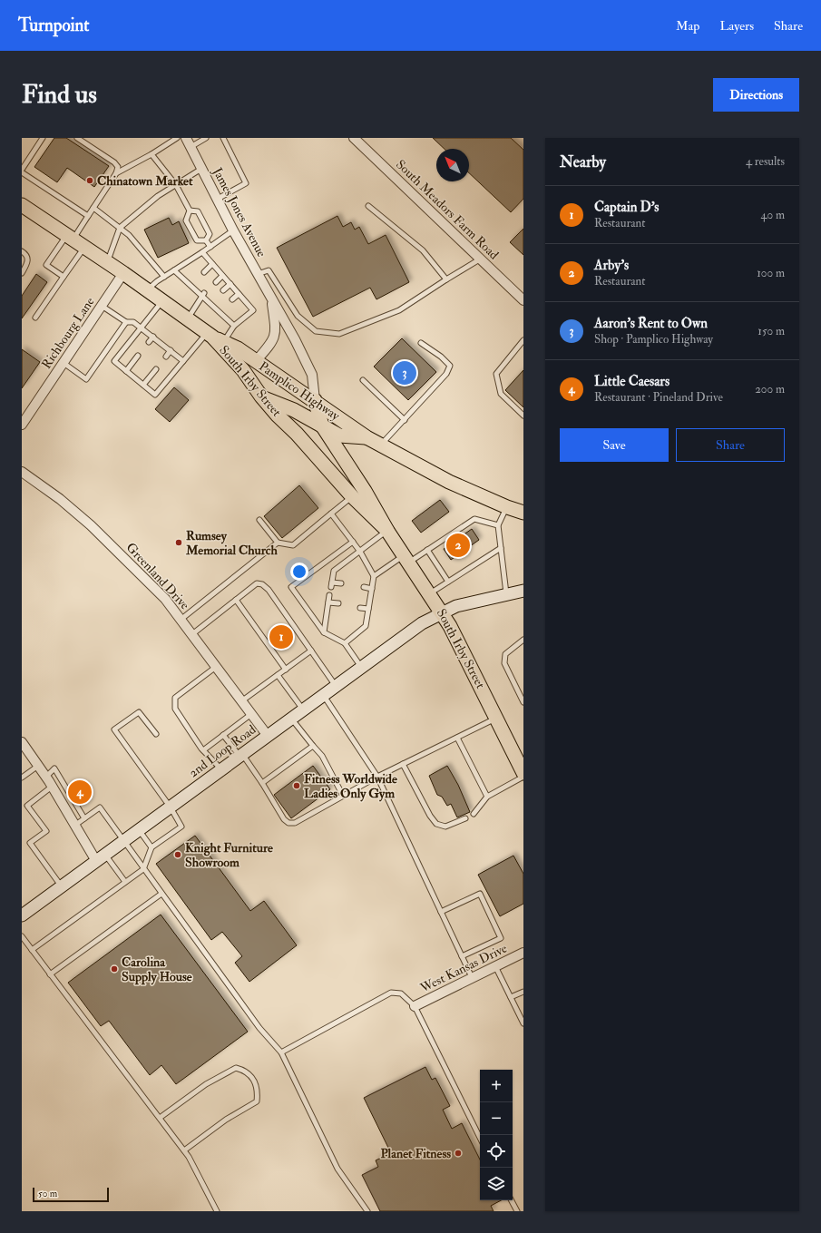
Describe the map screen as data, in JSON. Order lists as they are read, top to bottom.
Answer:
{
  "streets": {
    "main road": ["South Irby Street", "Pamplico Highway", "2nd Loop Road"],
    "street": [
      "South Meadors Farm Road",
      "James Jones Avenue",
      "Richbourg Lane",
      "Greenland Drive",
      "West Kansas Drive"
    ]
  },
  "crossings": [
    ["James Jones Avenue", "South Irby Street"],
    ["James Jones Avenue", "Pamplico Highway"],
    ["Richbourg Lane", "South Irby Street"],
    ["South Irby Street", "Pamplico Highway"],
    ["South Irby Street", "2nd Loop Road"],
    ["Greenland Drive", "2nd Loop Road"]
  ],
  "places": [
    "Chinatown Market",
    "Rumsey Memorial Church",
    "Fitness Worldwide Ladies Only Gym",
    "Knight Furniture Showroom",
    "Carolina Supply House",
    "Planet Fitness"
  ],
  "scale_bar": "50 m",
  "north": "top left",
  "page": {
    "header": "Turnpoint",
    "nav": ["Map", "Layers", "Share"],
    "buttons": [
      "Directions",
      ["Save", "Share"]
    ],
    "title": "Find us",
    "heading": ["Nearby", "4 results"],
    "list": [
      {
        "mark": "1",
        "name": "Captain D's",
        "note": "Restaurant",
        "value": "40 m"
      },
      {
        "mark": "2",
        "name": "Arby's",
        "note": "Restaurant",
        "value": "100 m"
      },
      {
        "mark": "3",
        "name": "Aaron's Rent to Own",
        "note": "Shop · Pamplico Highway",
        "value": "150 m"
      },
      {
        "mark": "4",
        "name": "Little Caesars",
        "note": "Restaurant · Pineland Drive",
        "value": "200 m"
      }
    ],
    "pins": [
      "3",
      "2",
      "1",
      "4"
    ],
    "map_buttons": ["+", "−"],
    "scale": "50 m"
  }
}
